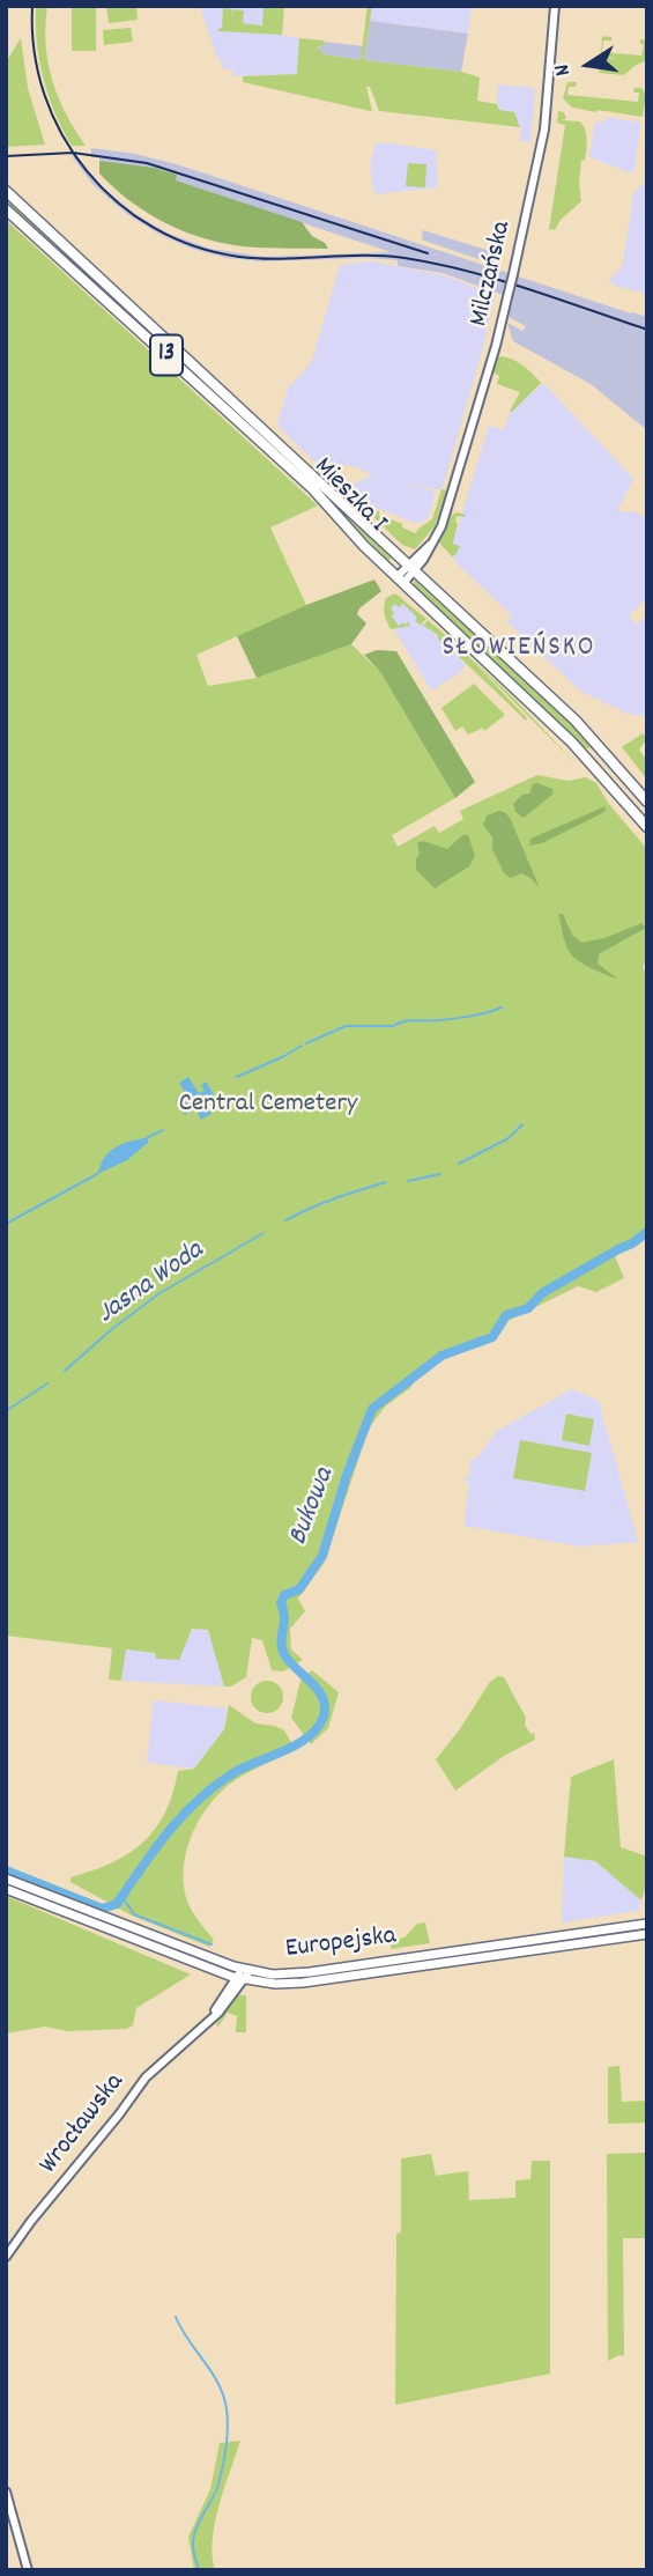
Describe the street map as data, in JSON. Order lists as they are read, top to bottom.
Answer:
{
  "streets": {
    "main road": ["13", "Mieszka I", "Europejska"],
    "street": ["Milczańska", "Wrocławska"]
  },
  "crossings": [
    ["Milczańska", "Mieszka I"],
    ["Europejska", "Wrocławska"]
  ],
  "districts": ["SŁOWIEŃSKO"],
  "water": ["Jasna Woda", "Bukowa"],
  "parks": ["Central Cemetery"],
  "north": "left"
}
